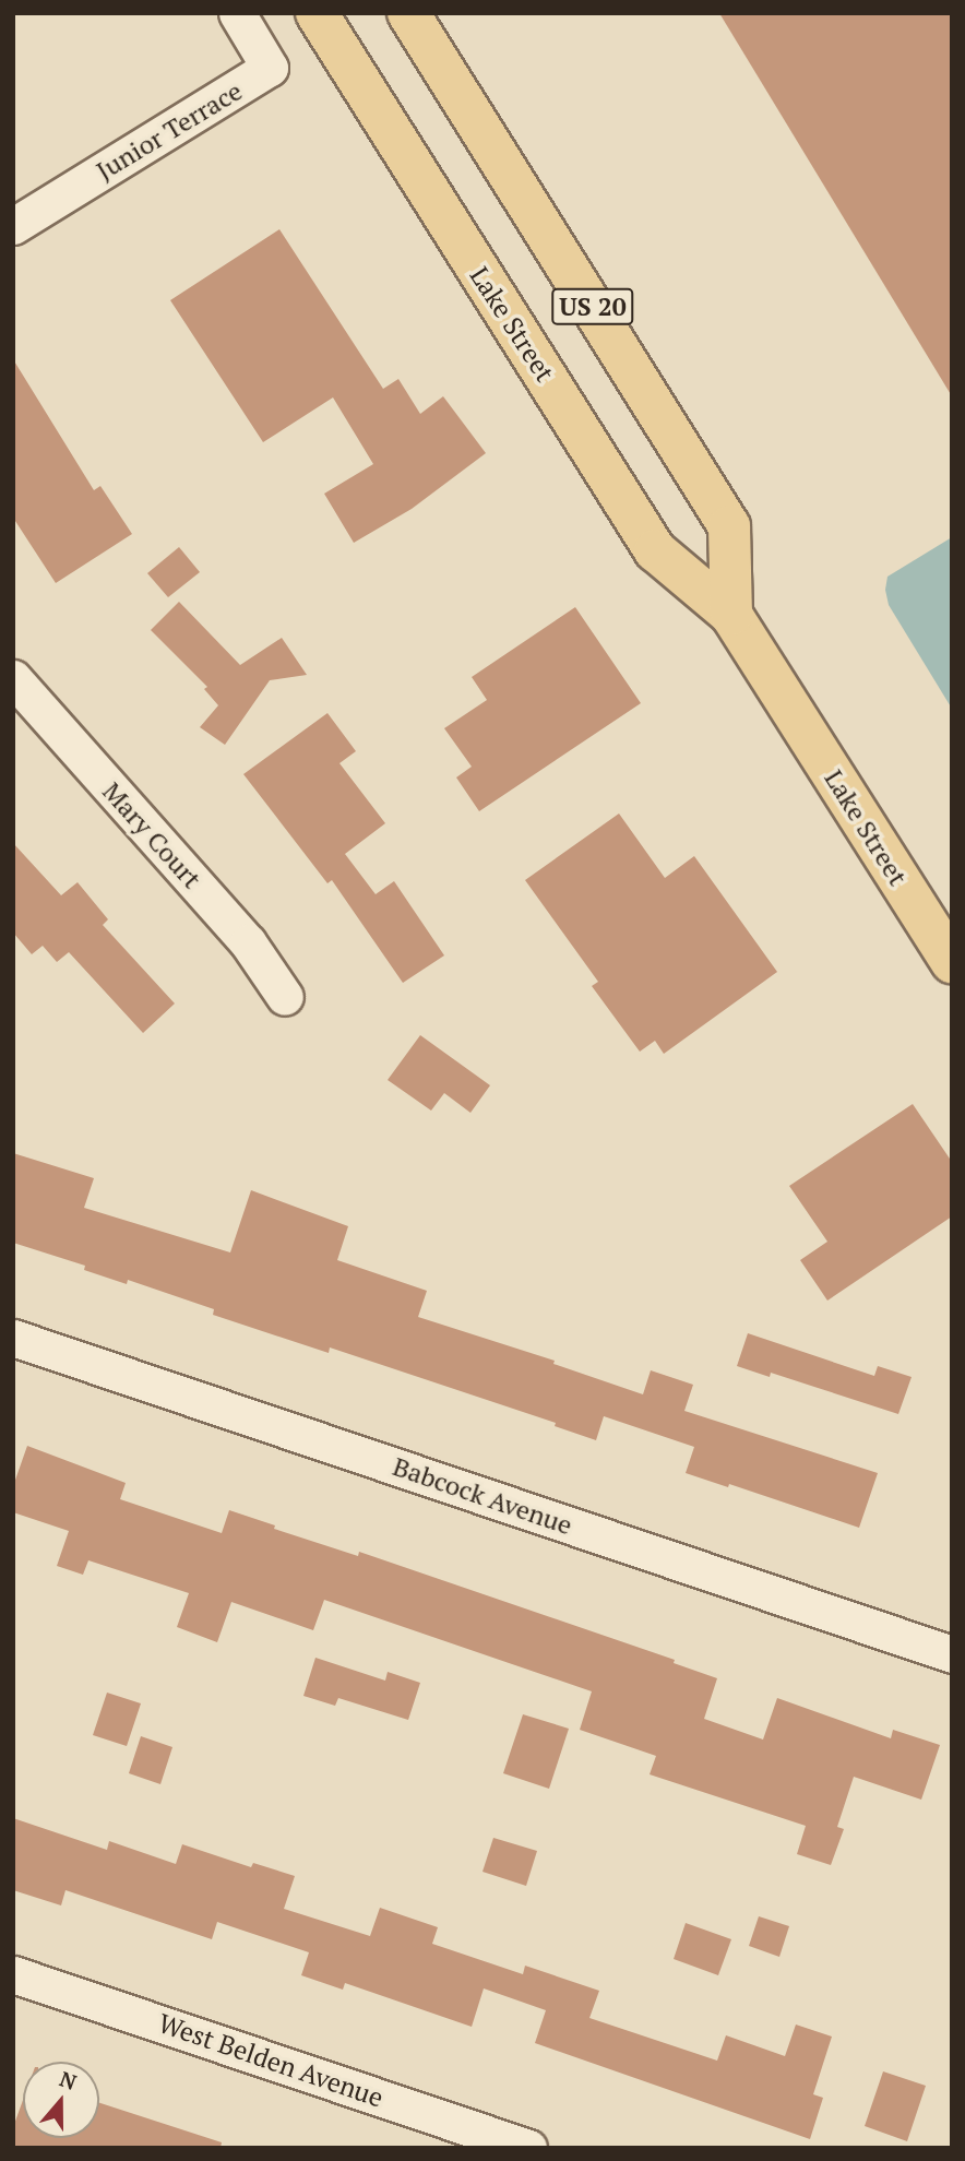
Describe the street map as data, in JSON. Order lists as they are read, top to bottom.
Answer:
{
  "streets": {
    "main road": ["US 20", "Lake Street"],
    "street": [
      "Junior Terrace",
      "Mary Court",
      "Babcock Avenue",
      "West Belden Avenue"
    ]
  },
  "crossings": [
    ["US 20", "Lake Street"]
  ],
  "north": "top"
}
